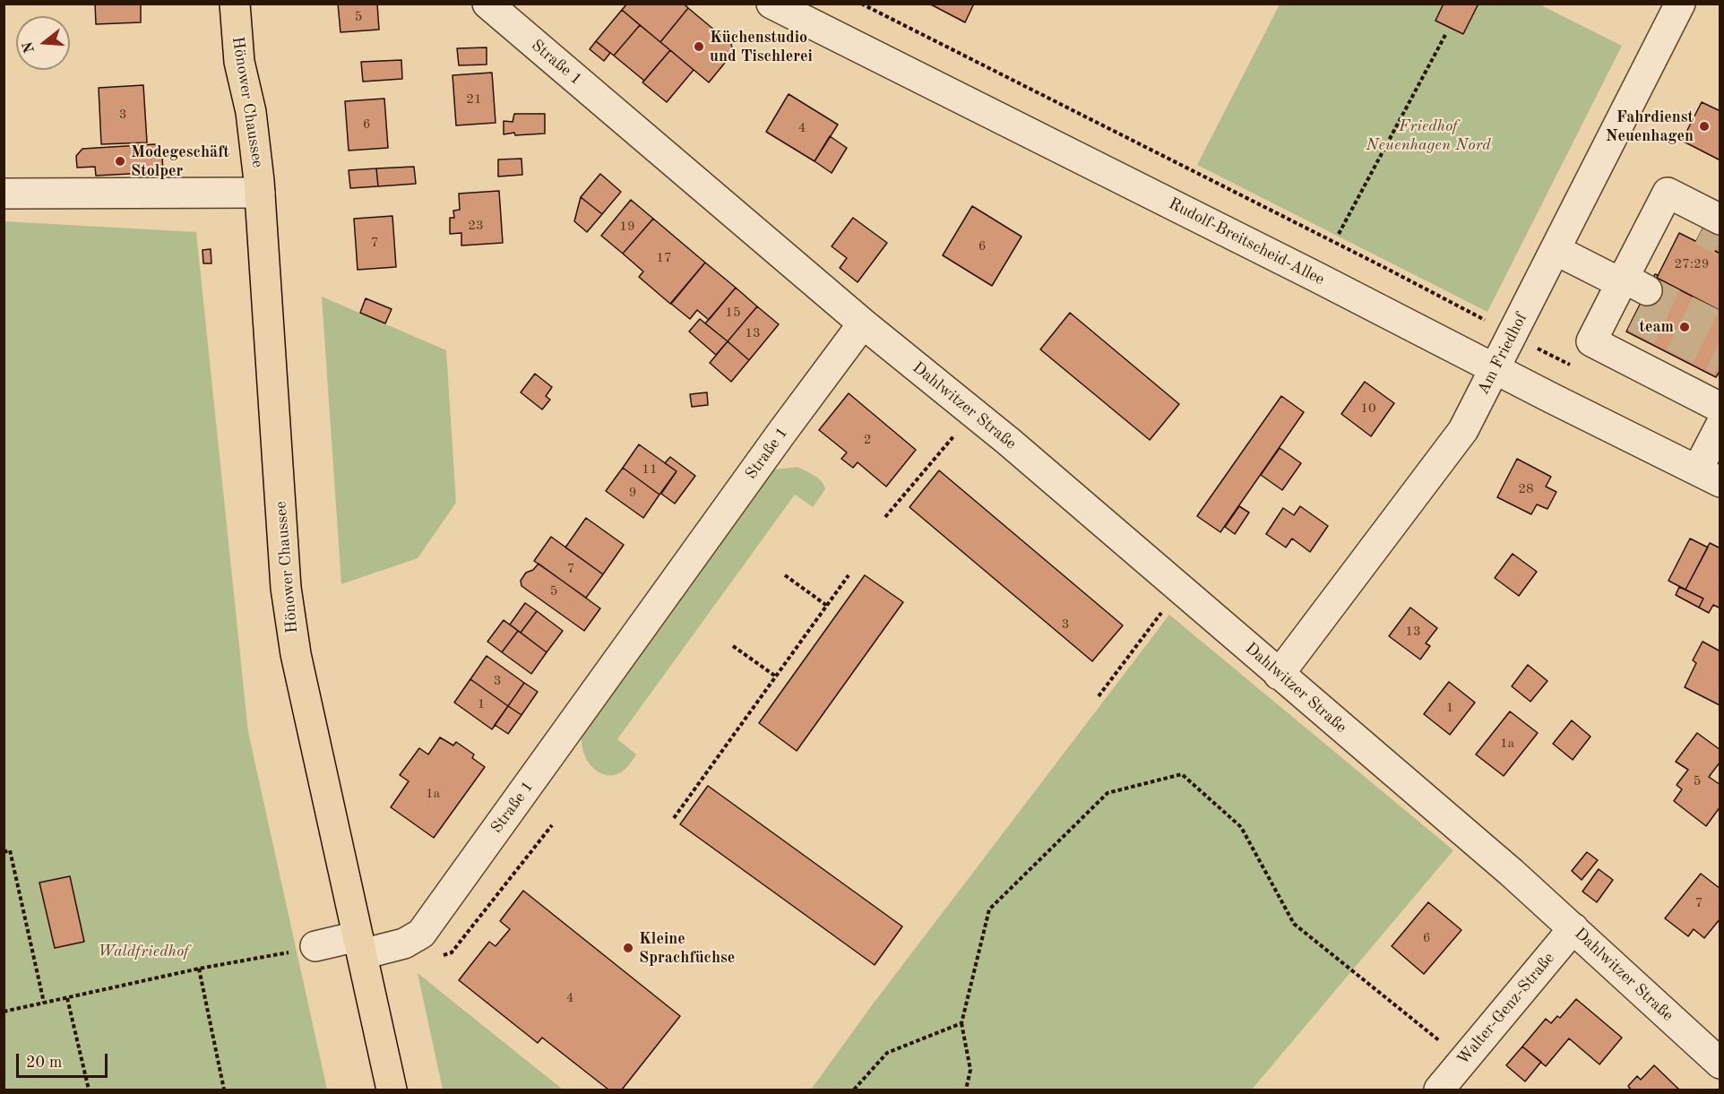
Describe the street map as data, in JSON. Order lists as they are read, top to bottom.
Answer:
{
  "streets": {
    "main road": ["Hönower Chaussee"],
    "street": [
      "Straße 1",
      "Rudolf-Breitscheid-Allee",
      "Am Friedhof",
      "Dahlwitzer Straße",
      "Walter-Genz-Straße"
    ]
  },
  "crossings": [
    ["Straße 1", "Hönower Chaussee"],
    ["Straße 1", "Dahlwitzer Straße"],
    ["Rudolf-Breitscheid-Allee", "Am Friedhof"],
    ["Am Friedhof", "Dahlwitzer Straße"],
    ["Dahlwitzer Straße", "Walter-Genz-Straße"]
  ],
  "parks": ["Friedhof Neuenhagen Nord", "Waldfriedhof"],
  "places": [
    "Küchenstudio und Tischlerei",
    "Fahrdienst Neuenhagen",
    "Modegeschäft Stolper",
    "team",
    "Kleine Sprachfüchse"
  ],
  "house_numbers": [
    "5",
    "21",
    "3",
    "6",
    "4",
    "23",
    "19",
    "7",
    "6",
    "17",
    "27:29",
    "15",
    "13",
    "10",
    "2",
    "11",
    "28",
    "9",
    "7",
    "5",
    "3",
    "13",
    "3",
    "1",
    "1",
    "1a",
    "5",
    "1a",
    "7",
    "6",
    "4"
  ],
  "scale_bar": "20 m",
  "north": "left"
}
